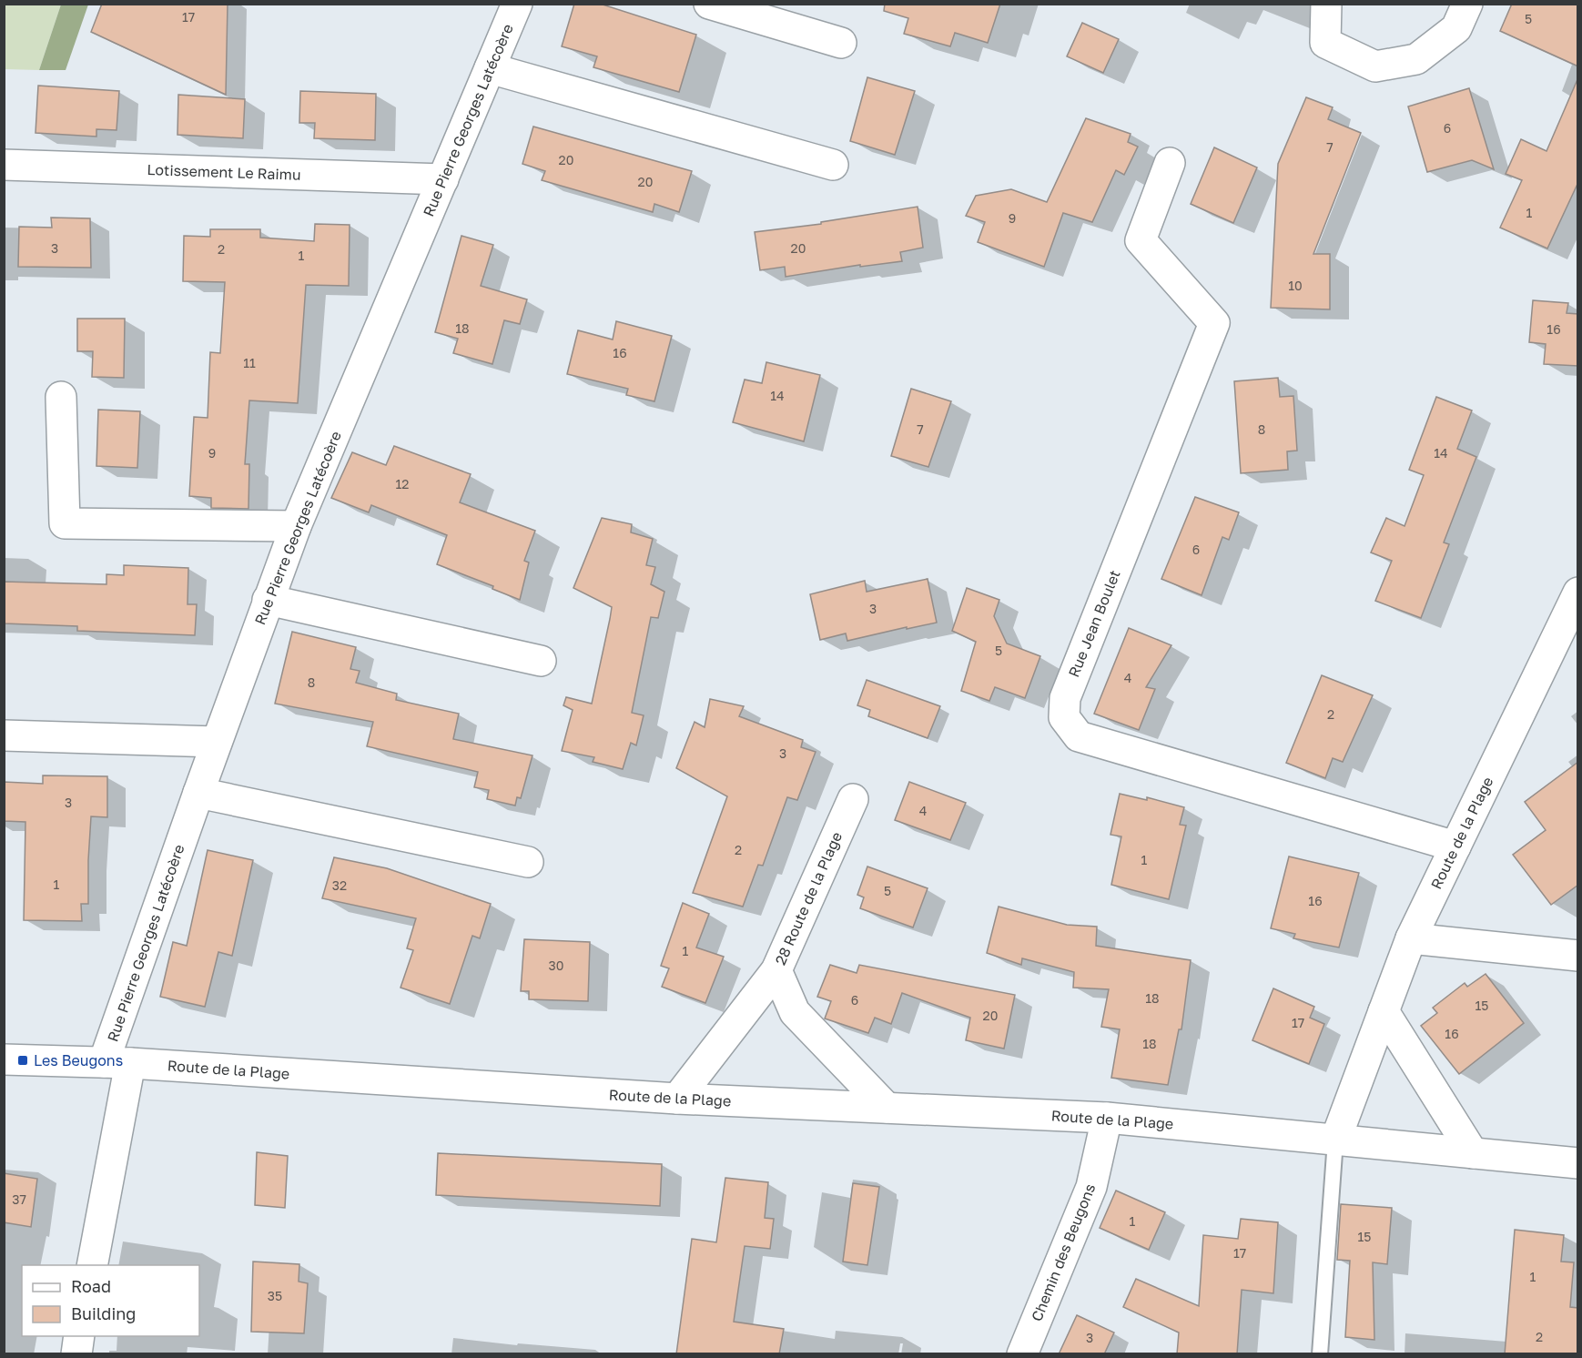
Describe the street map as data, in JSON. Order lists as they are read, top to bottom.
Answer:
{
  "streets": {
    "street": [
      "Rue Pierre Georges Latécoère",
      "Lotissement Le Raimu",
      "Rue Jean Boulet",
      "Route de la Plage",
      "28 Route de la Plage",
      "Chemin des Beugons"
    ]
  },
  "crossings": [
    ["Rue Pierre Georges Latécoère", "Lotissement Le Raimu"],
    ["Rue Pierre Georges Latécoère", "Route de la Plage"],
    ["Rue Jean Boulet", "Route de la Plage"],
    ["Route de la Plage", "28 Route de la Plage"],
    ["Route de la Plage", "Chemin des Beugons"]
  ],
  "places": {
    "transit": ["Les Beugons"]
  },
  "house_numbers": [
    "17",
    "5",
    "6",
    "7",
    "20",
    "20",
    "1",
    "9",
    "3",
    "20",
    "2",
    "1",
    "10",
    "18",
    "16",
    "16",
    "11",
    "14",
    "7",
    "8",
    "9",
    "14",
    "12",
    "6",
    "3",
    "5",
    "4",
    "8",
    "2",
    "3",
    "3",
    "4",
    "2",
    "1",
    "1",
    "32",
    "5",
    "16",
    "1",
    "30",
    "18",
    "6",
    "15",
    "20",
    "17",
    "16",
    "18",
    "37",
    "1",
    "15",
    "17",
    "1",
    "35",
    "2",
    "3"
  ],
  "legend": ["Road", "Building"]
}
